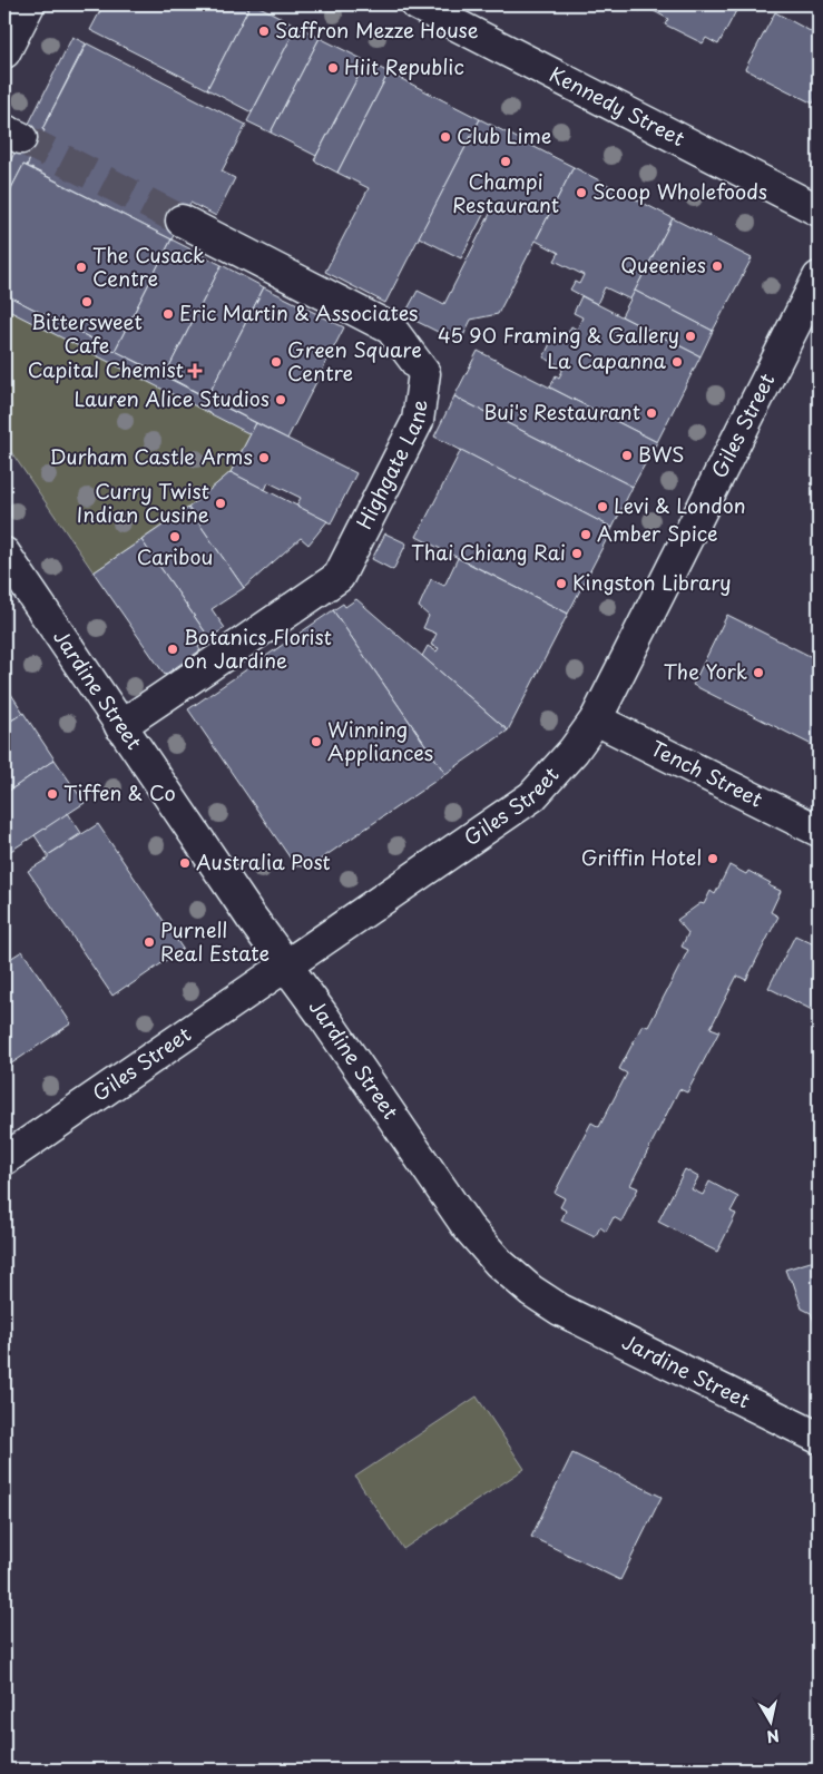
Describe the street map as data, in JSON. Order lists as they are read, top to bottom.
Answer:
{
  "streets": {
    "street": [
      "Kennedy Street",
      "Giles Street",
      "Highgate Lane",
      "Jardine Street",
      "Tench Street"
    ]
  },
  "crossings": [
    ["Giles Street", "Jardine Street"],
    ["Giles Street", "Tench Street"],
    ["Highgate Lane", "Jardine Street"]
  ],
  "places": {
    "other": [
      "Saffron Mezze House",
      "Hiit Republic",
      "Club Lime",
      "Champi Restaurant",
      "Scoop Wholefoods",
      "Queenies",
      "The Cusack Centre",
      "Bittersweet Cafe",
      "Eric Martin & Associates",
      "45 90 Framing & Gallery",
      "Green Square Centre",
      "La Capanna",
      "Lauren Alice Studios",
      "Bui's Restaurant",
      "BWS",
      "Durham Castle Arms",
      "Curry Twist Indian Cusine",
      "Levi & London",
      "Amber Spice",
      "Caribou",
      "Thai Chiang Rai",
      "Kingston Library",
      "Botanics Florist on Jardine",
      "The York",
      "Winning Appliances",
      "Tiffen & Co",
      "Griffin Hotel",
      "Australia Post",
      "Purnell Real Estate"
    ],
    "health": ["Capital Chemist"]
  },
  "north": "bottom"
}
